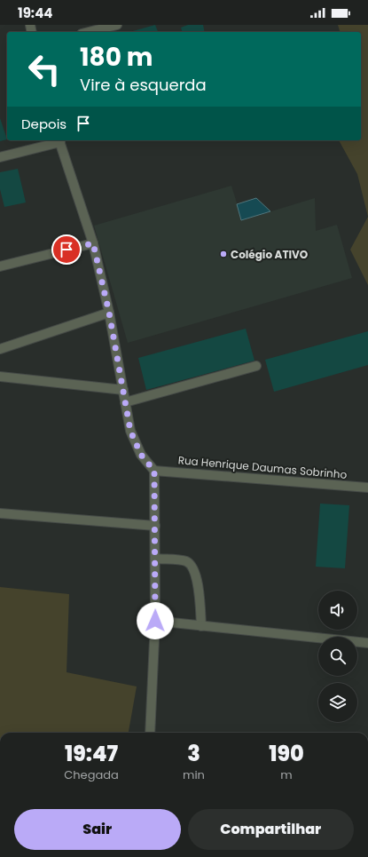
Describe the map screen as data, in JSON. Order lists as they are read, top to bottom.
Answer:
{
  "streets": {
    "street": ["Rua Henrique Daumas Sobrinho"]
  },
  "places": ["Colégio ATIVO"],
  "page": {
    "status": "19:44",
    "turn": ["180 m", "Vire à esquerda"],
    "then": "Depois",
    "eta": [
      "19:47",
      "Chegada",
      "3",
      "min",
      "190",
      "m"
    ],
    "buttons": ["Sair", "Compartilhar"]
  }
}
